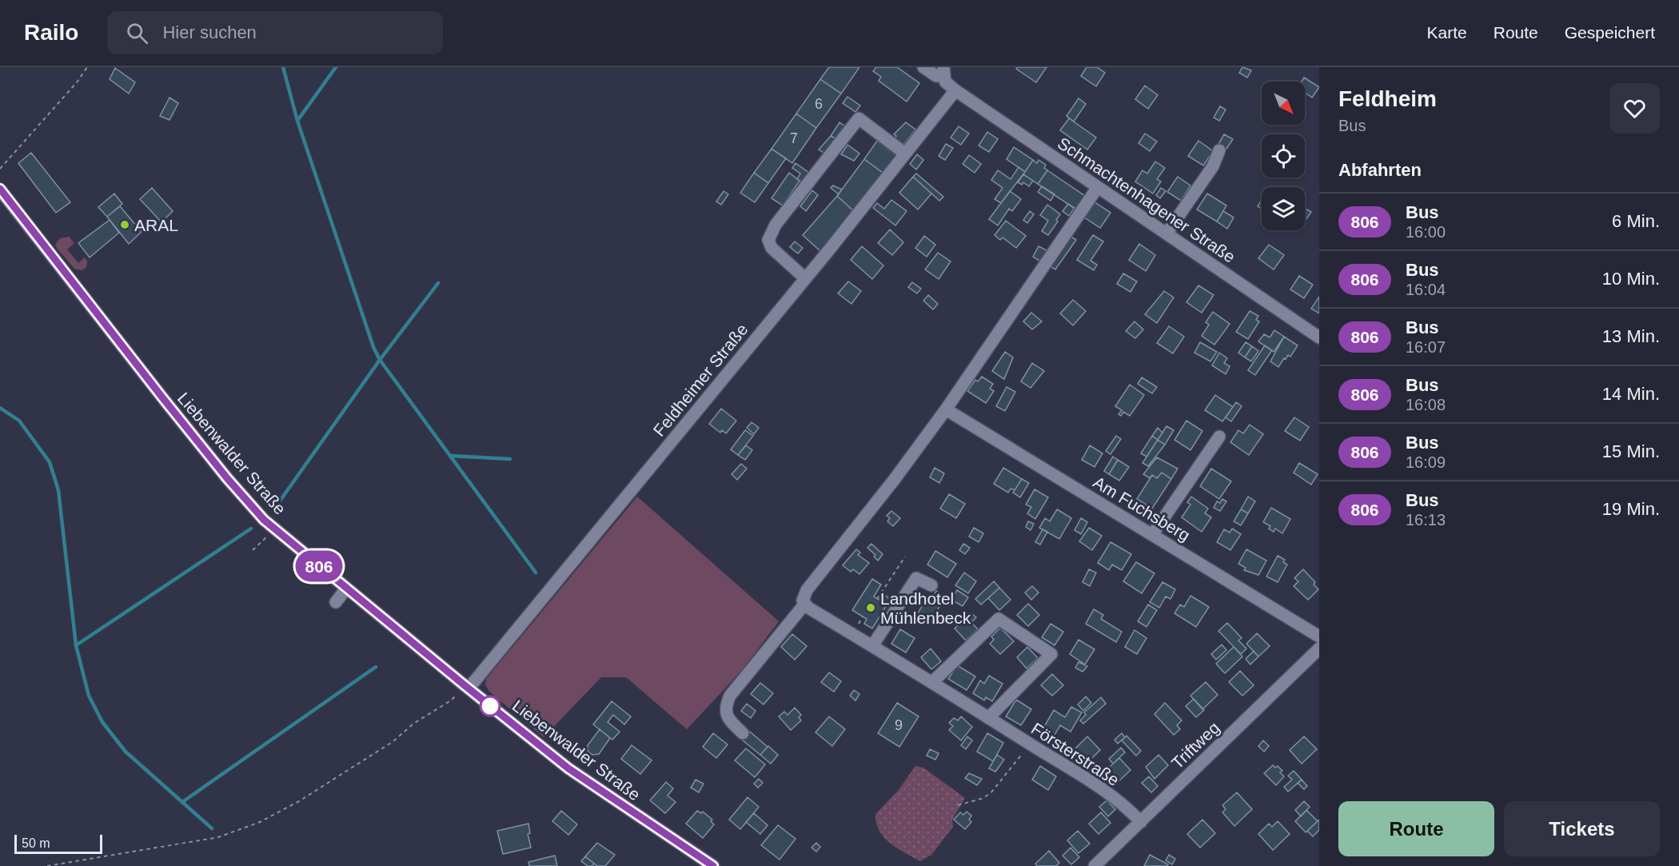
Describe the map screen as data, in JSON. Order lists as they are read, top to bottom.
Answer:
{
  "streets": {
    "main road": ["Liebenwalder Straße"],
    "street": [
      "Schmachtenhagener Straße",
      "Feldheimer Straße",
      "Am Fuchsberg",
      "Triftweg",
      "Försterstraße"
    ]
  },
  "crossings": [
    ["Schmachtenhagener Straße", "Feldheimer Straße"],
    ["Feldheimer Straße", "Liebenwalder Straße"],
    ["Triftweg", "Försterstraße"]
  ],
  "places": ["ARAL", "Landhotel Mühlenbeck"],
  "lines": ["bus line 806"],
  "house_numbers": ["6", "7", "9"],
  "scale_bar": "50 m",
  "north": "bottom right",
  "page": {
    "header": "Railo",
    "search": "Hier suchen",
    "nav": ["Karte", "Route", "Gespeichert"],
    "on_map": "806",
    "heading": [
      ["Feldheim", "Bus"],
      "Abfahrten"
    ],
    "list": [
      {
        "mark": "806",
        "name": "Bus",
        "note": "16:00",
        "value": "6 Min."
      },
      {
        "mark": "806",
        "name": "Bus",
        "note": "16:04",
        "value": "10 Min."
      },
      {
        "mark": "806",
        "name": "Bus",
        "note": "16:07",
        "value": "13 Min."
      },
      {
        "mark": "806",
        "name": "Bus",
        "note": "16:08",
        "value": "14 Min."
      },
      {
        "mark": "806",
        "name": "Bus",
        "note": "16:09",
        "value": "15 Min."
      },
      {
        "mark": "806",
        "name": "Bus",
        "note": "16:13",
        "value": "19 Min."
      }
    ],
    "buttons": ["Route", "Tickets"],
    "scale": "50 m"
  }
}
